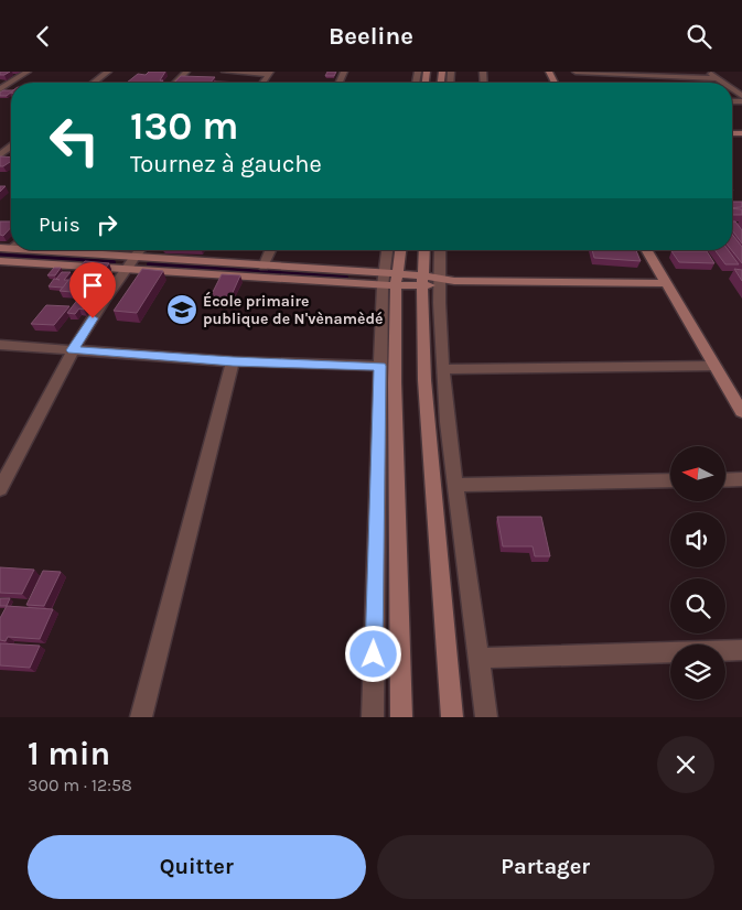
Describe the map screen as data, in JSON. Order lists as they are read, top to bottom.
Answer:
{
  "places": {
    "school or university": ["École primaire publique de N'vènamèdé"]
  },
  "north": "left",
  "page": {
    "header": "Beeline",
    "turn": ["130 m", "Tournez à gauche"],
    "then": "Puis",
    "heading": ["1 min", "300 m · 12:58"],
    "buttons": ["Quitter", "Partager"]
  }
}
